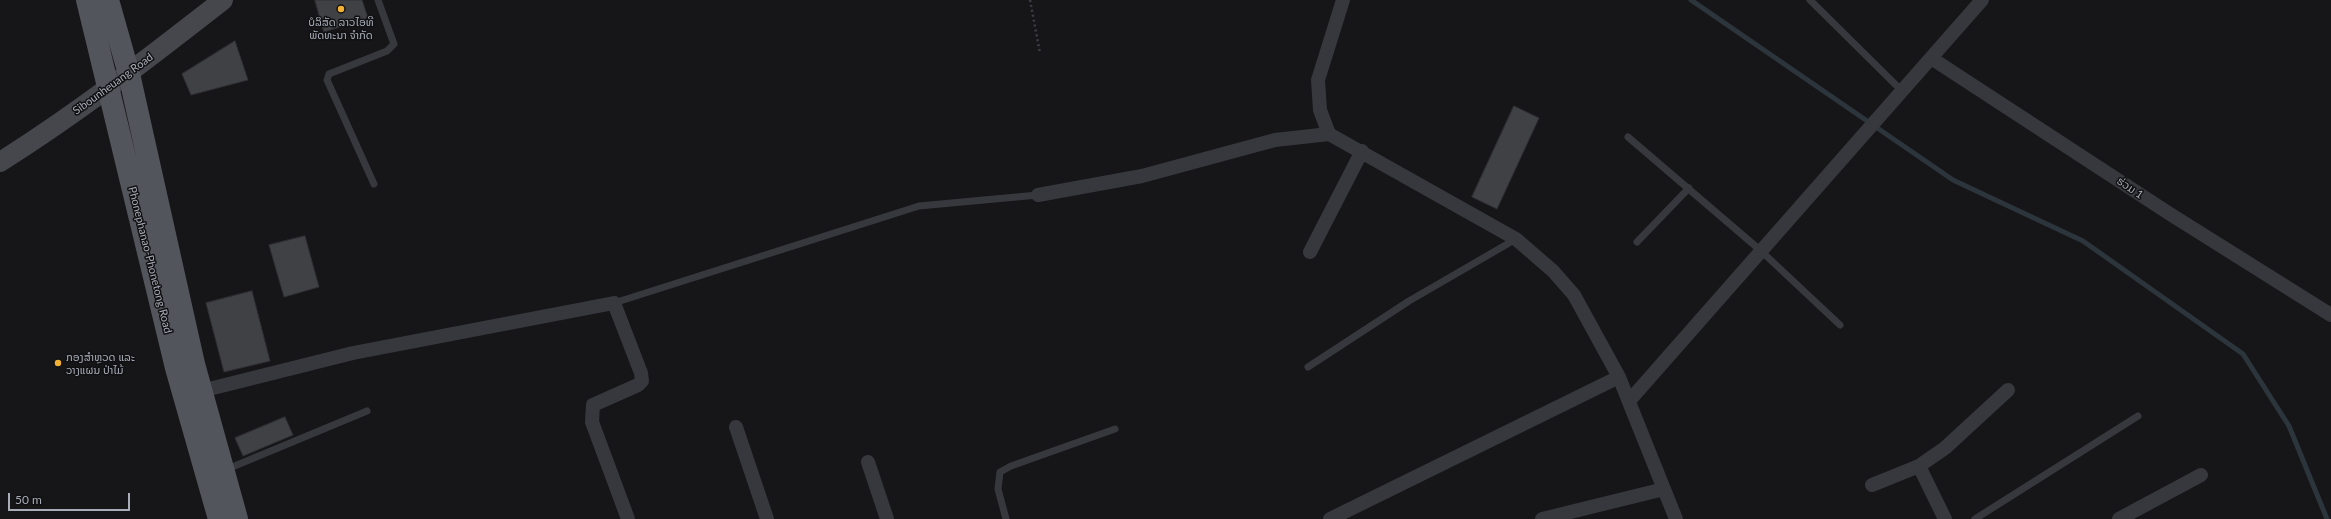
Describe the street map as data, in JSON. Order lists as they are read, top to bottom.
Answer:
{
  "streets": {
    "main road": ["Phonephanao-Phonetong Road"],
    "street": ["Sibounheuang Road", "ຮ່ວມ 1"]
  },
  "crossings": [
    ["Sibounheuang Road", "Phonephanao-Phonetong Road"]
  ],
  "places": ["ບໍລິສັດ ລາວໄອທີ ພັດທະນາ ຈຳກັດ", "ກອງສໍາຫຼວດ ແລະ ວາງແຜນ ປ່າໄມ້"],
  "scale_bar": "50 m"
}
